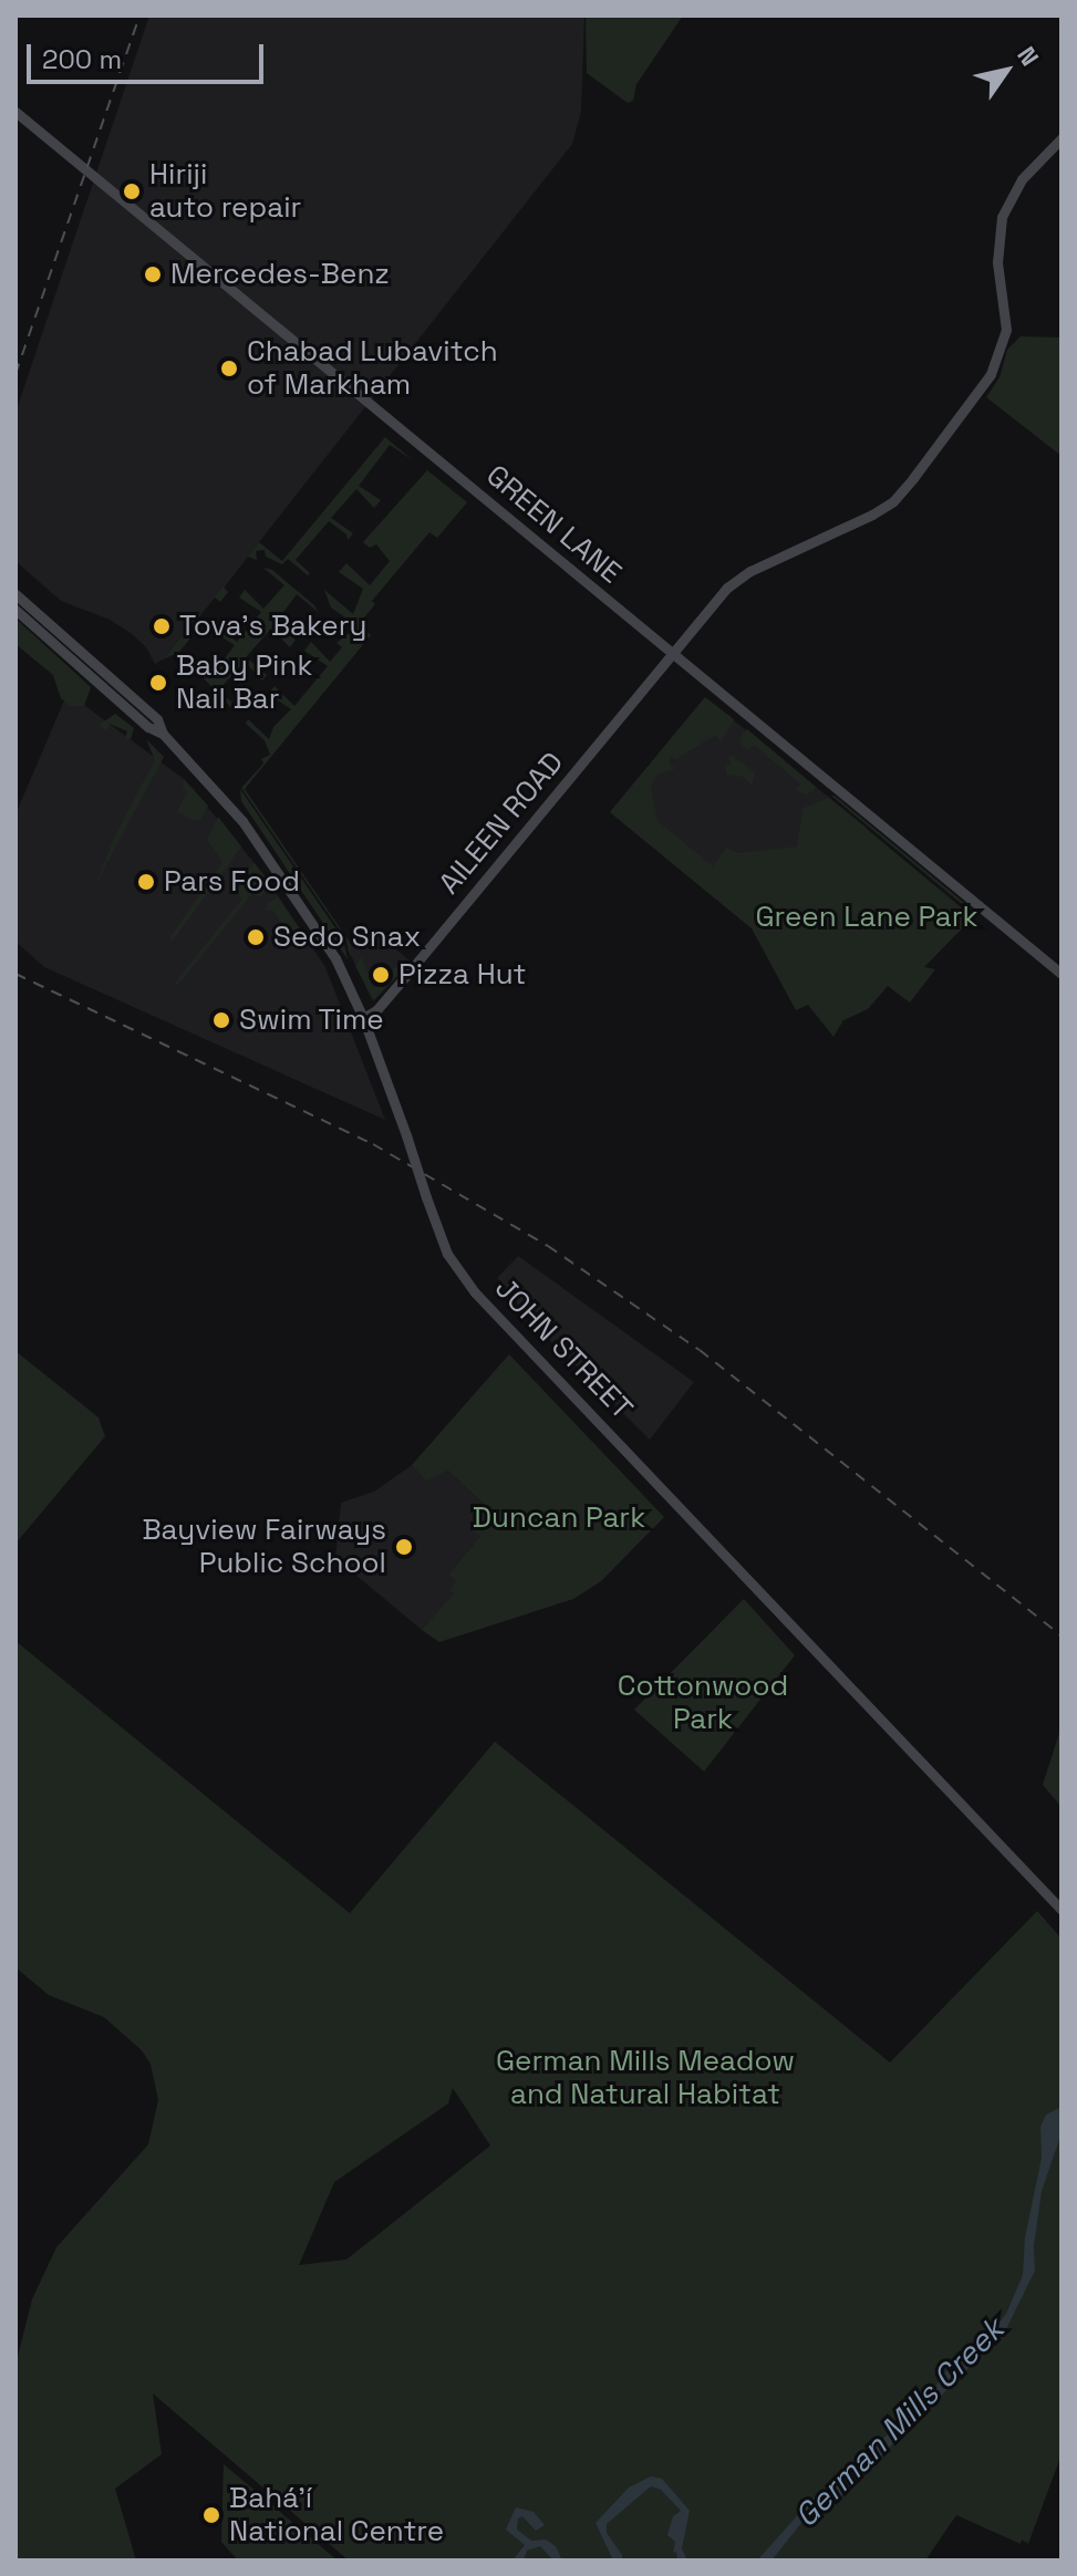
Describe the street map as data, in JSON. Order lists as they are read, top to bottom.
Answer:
{
  "streets": {
    "street": ["GREEN LANE", "AILEEN ROAD", "JOHN STREET"]
  },
  "crossings": [
    ["GREEN LANE", "AILEEN ROAD"],
    ["AILEEN ROAD", "JOHN STREET"]
  ],
  "water": ["German Mills Creek"],
  "parks": [
    "Green Lane Park",
    "Duncan Park",
    "Cottonwood Park",
    "German Mills Meadow and Natural Habitat"
  ],
  "places": [
    "Hiriji auto repair",
    "Mercedes-Benz",
    "Chabad Lubavitch of Markham",
    "Tova's Bakery",
    "Baby Pink Nail Bar",
    "Pars Food",
    "Sedo Snax",
    "Pizza Hut",
    "Swim Time",
    "Bayview Fairways Public School",
    "Bahá'í National Centre"
  ],
  "scale_bar": "200 m",
  "north": "top right"
}
